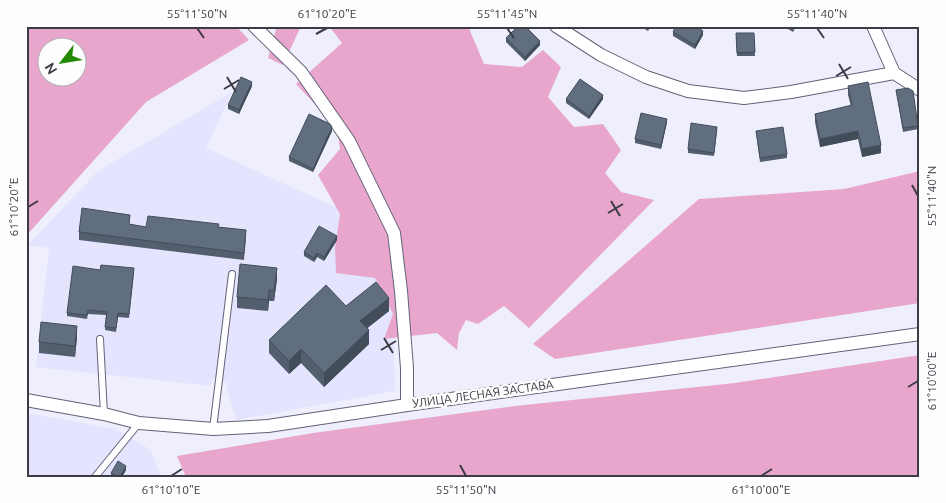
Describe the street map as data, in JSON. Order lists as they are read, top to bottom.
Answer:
{
  "streets": {
    "street": ["УЛИЦА ЛЕСНАЯ ЗАСТАВА"]
  },
  "north": "bottom left",
  "coordinates": [
    "55°11'50\"N",
    "61°10'20\"E",
    "55°11'45\"N",
    "55°11'40\"N",
    "61°10'00\"E",
    "61°10'10\"E"
  ]
}
